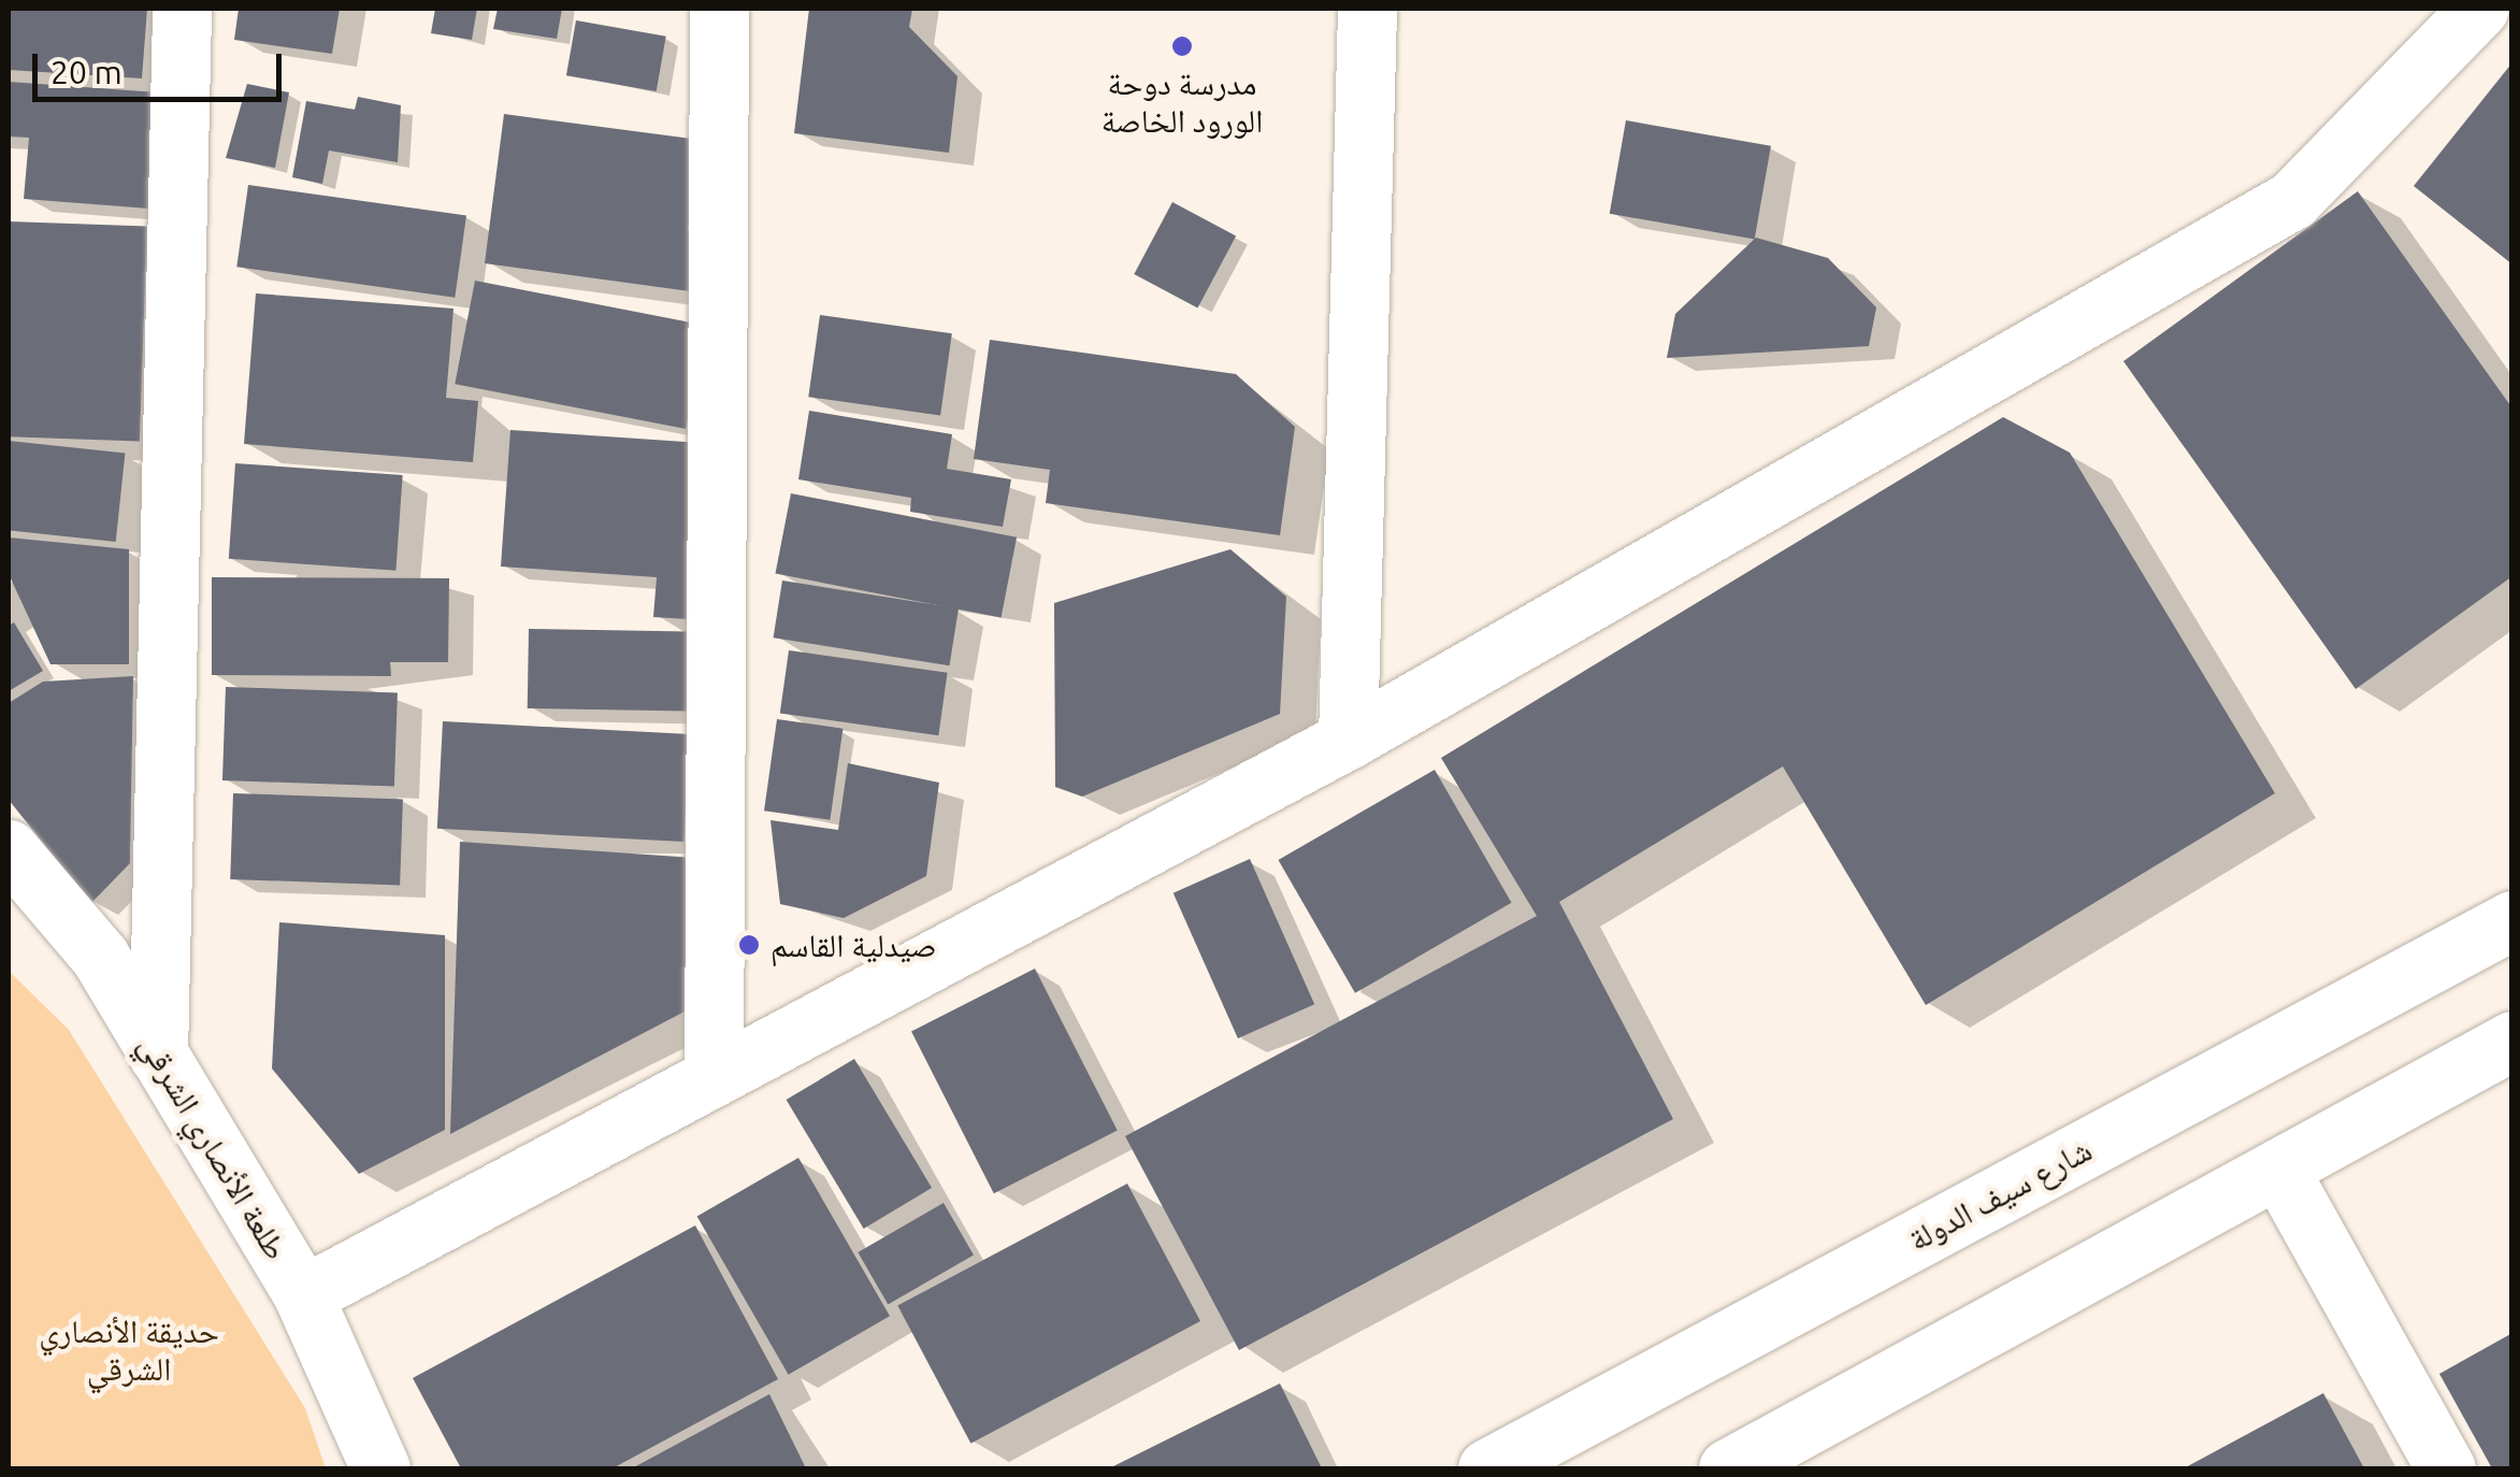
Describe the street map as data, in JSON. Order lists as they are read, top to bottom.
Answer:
{
  "streets": {
    "street": ["طلعة الأنصاري الشرقي", "شارع سيف الدولة"]
  },
  "parks": ["حديقة الأنصاري الشرقي"],
  "places": ["مدرسة دوحة الورود الخاصة", "صيدلية القاسم"],
  "scale_bar": "20 m"
}
